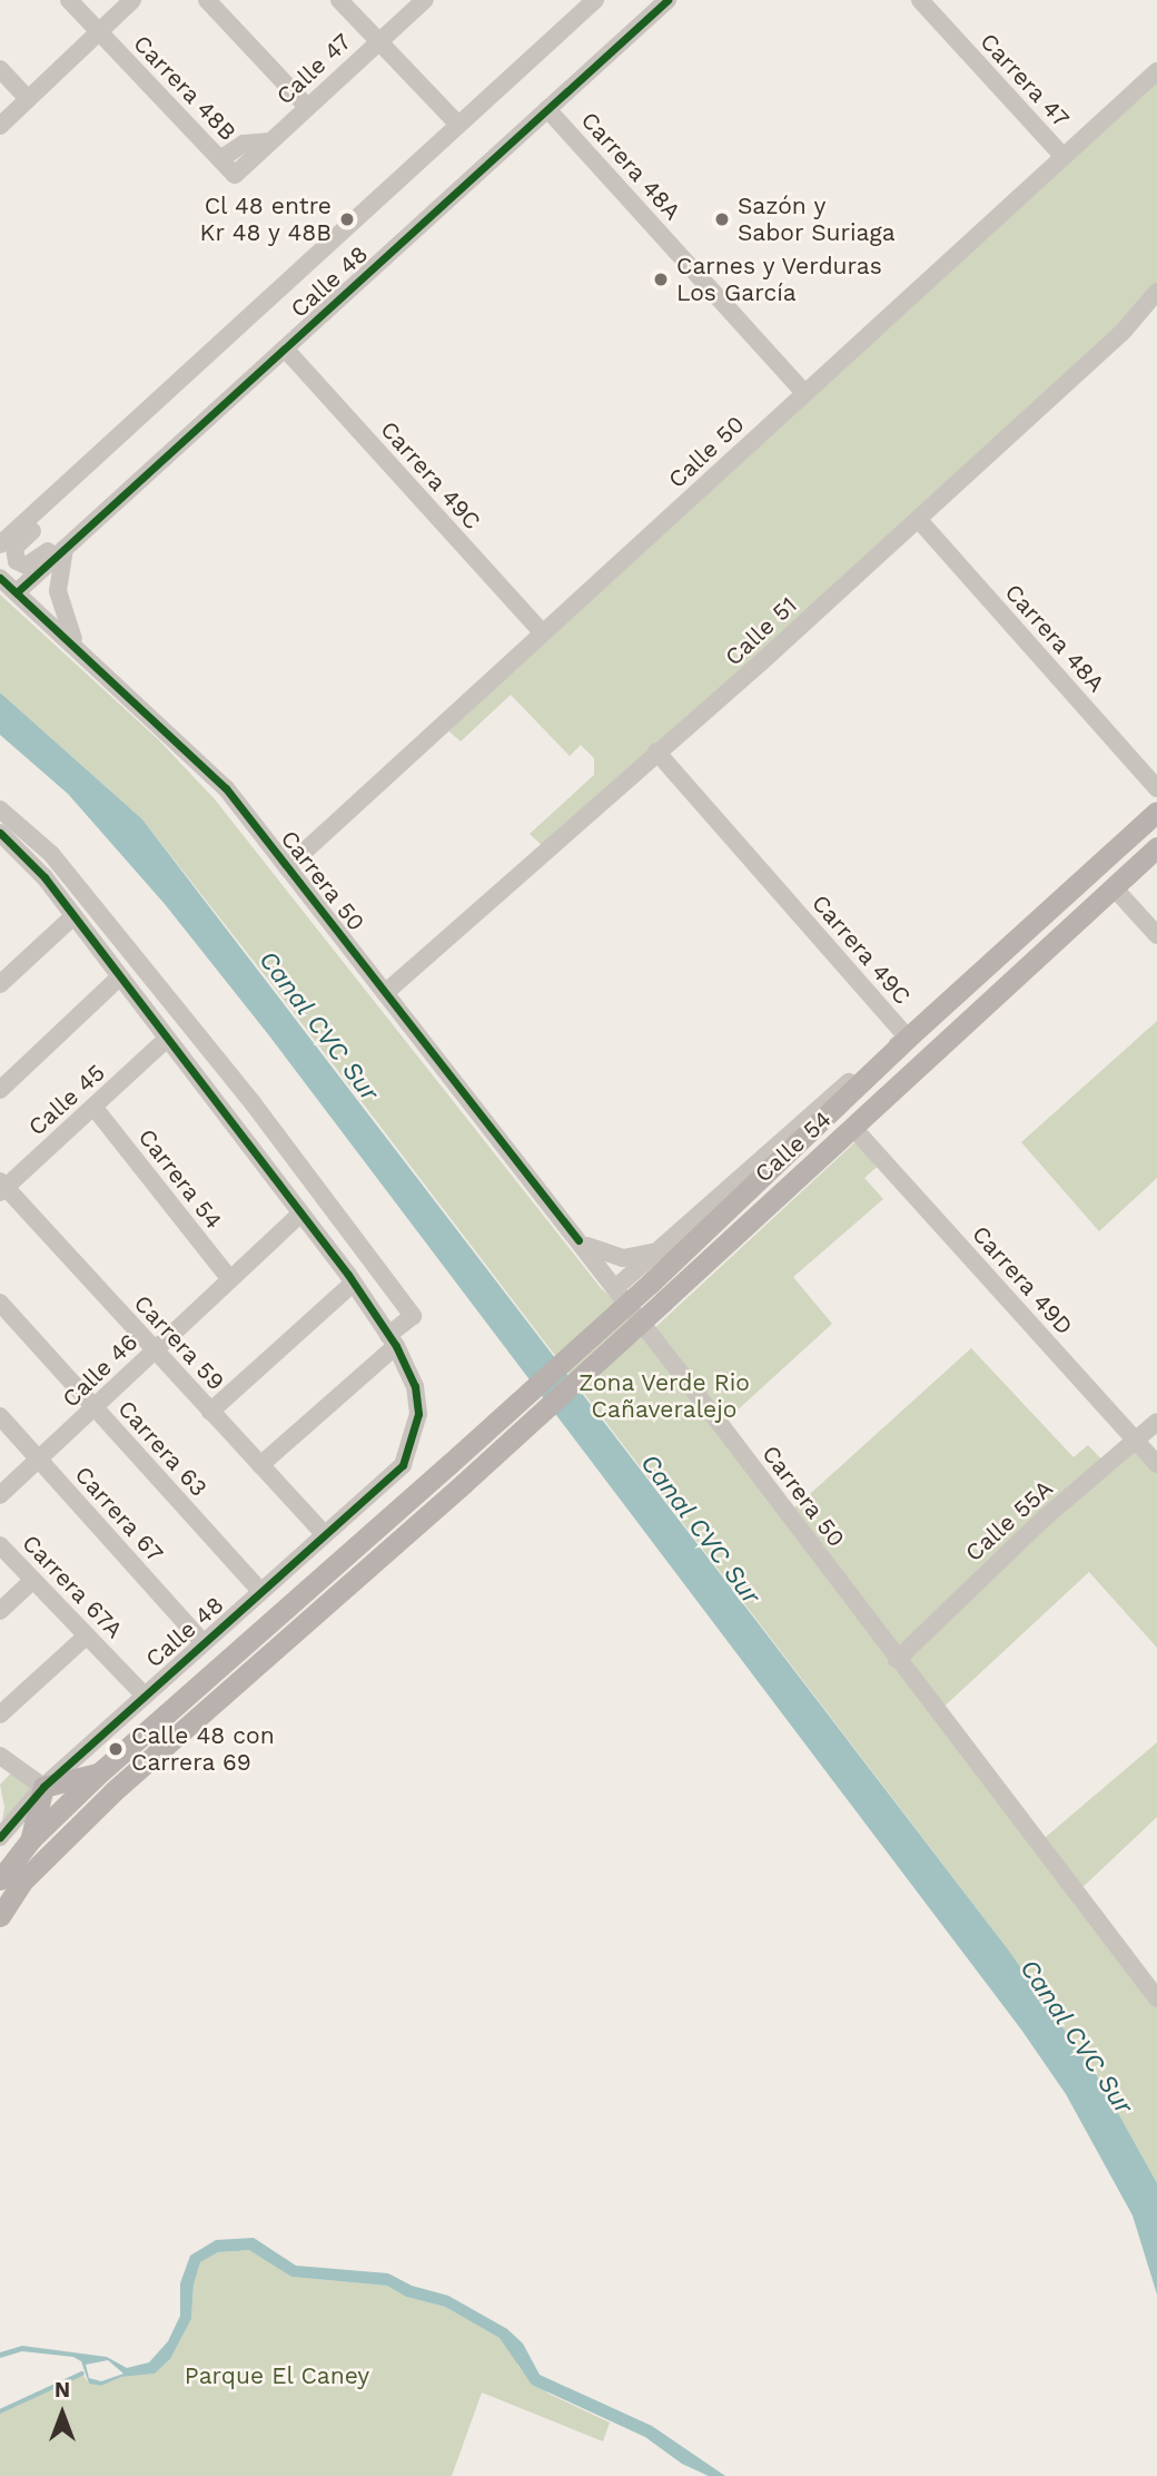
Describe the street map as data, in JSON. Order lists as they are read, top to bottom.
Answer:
{
  "streets": {
    "main road": ["Calle 48", "Calle 54"],
    "street": [
      "Calle 47",
      "Carrera 47",
      "Carrera 48B",
      "Carrera 48A",
      "Calle 50",
      "Carrera 49C",
      "Calle 51",
      "Carrera 50",
      "Calle 45",
      "Carrera 54",
      "Carrera 49D",
      "Carrera 59",
      "Calle 46",
      "Carrera 63",
      "Carrera 67",
      "Calle 55A",
      "Carrera 67A"
    ]
  },
  "crossings": [
    ["Calle 47", "Carrera 48B"],
    ["Carrera 47", "Calle 50"],
    ["Carrera 48A", "Calle 48"],
    ["Carrera 48A", "Calle 50"],
    ["Carrera 48A", "Calle 51"],
    ["Calle 48", "Carrera 49C"],
    ["Calle 48", "Carrera 50"],
    ["Calle 48", "Calle 54"],
    ["Calle 48", "Carrera 59"],
    ["Calle 48", "Carrera 63"],
    ["Calle 48", "Carrera 67"],
    ["Calle 48", "Carrera 67A"],
    ["Calle 50", "Carrera 49C"],
    ["Calle 50", "Carrera 50"],
    ["Carrera 49C", "Calle 51"],
    ["Carrera 49C", "Calle 54"],
    ["Calle 51", "Carrera 50"],
    ["Carrera 50", "Calle 54"],
    ["Carrera 50", "Calle 55A"],
    ["Calle 45", "Carrera 54"],
    ["Calle 45", "Carrera 59"],
    ["Calle 54", "Carrera 49D"],
    ["Carrera 54", "Calle 46"],
    ["Carrera 49D", "Calle 55A"],
    ["Carrera 59", "Calle 46"],
    ["Calle 46", "Carrera 63"],
    ["Calle 46", "Carrera 67"]
  ],
  "water": ["Canal CVC Sur"],
  "parks": ["Zona Verde Rio Cañaveralejo", "Parque El Caney"],
  "places": [
    "Cl 48 entre Kr 48 y 48B",
    "Sazón y Sabor Suriaga",
    "Carnes y Verduras Los García",
    "Calle 48 con Carrera 69"
  ],
  "north": "top"
}
